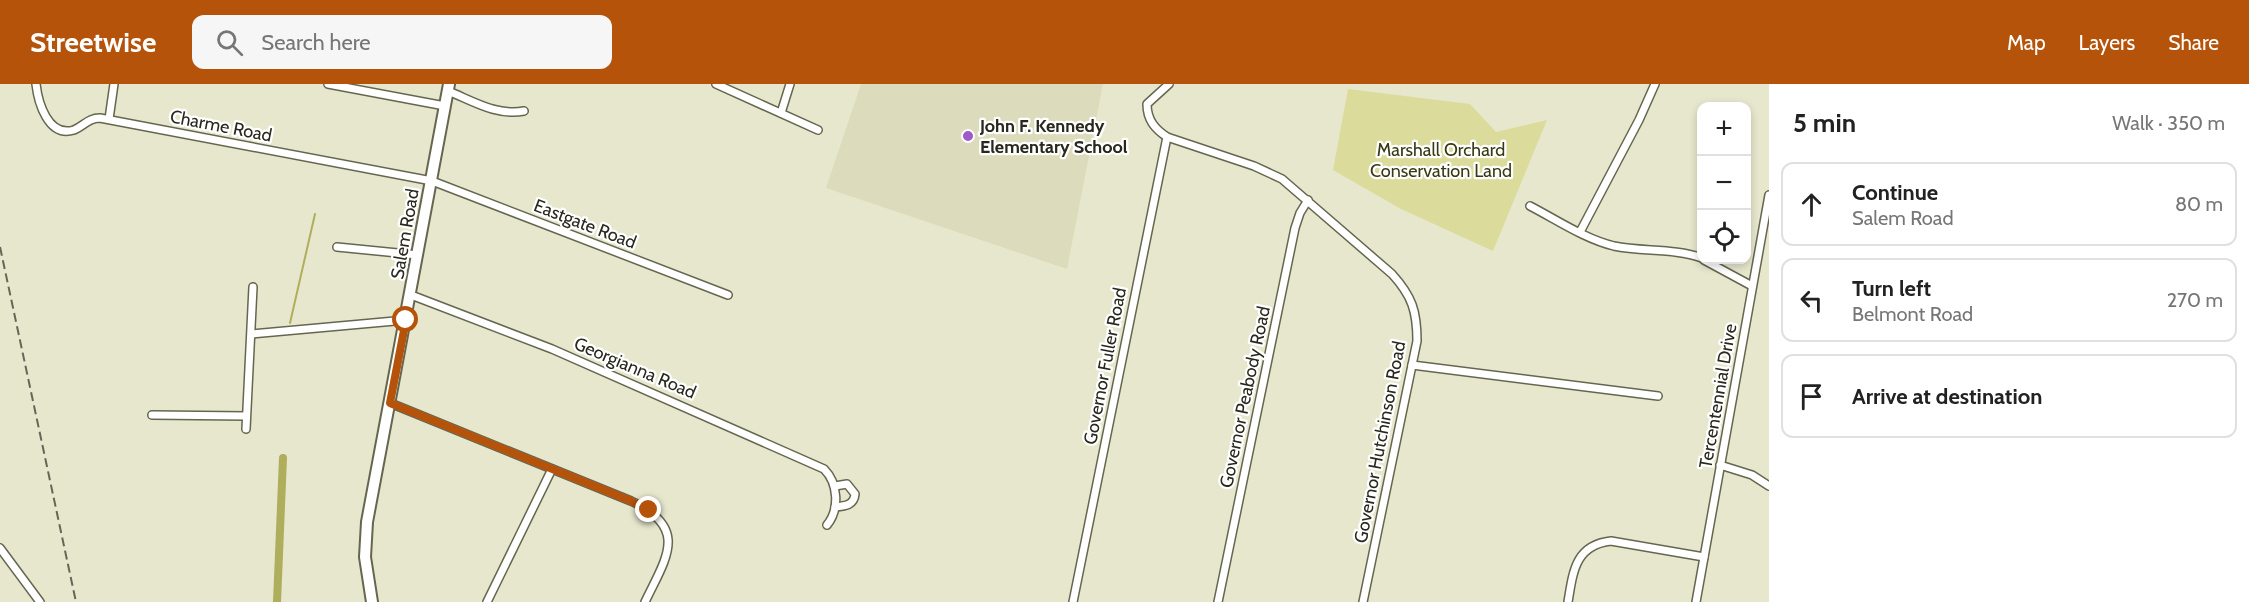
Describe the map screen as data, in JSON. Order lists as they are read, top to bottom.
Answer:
{
  "streets": {
    "main road": ["Salem Road"],
    "street": [
      "Charme Road",
      "Eastgate Road",
      "Governor Fuller Road",
      "Georgianna Road",
      "Tercentennial Drive",
      "Governor Peabody Road",
      "Governor Hutchinson Road"
    ]
  },
  "crossings": [
    ["Charme Road", "Eastgate Road"],
    ["Charme Road", "Salem Road"],
    ["Eastgate Road", "Salem Road"],
    ["Salem Road", "Georgianna Road"],
    ["Governor Fuller Road", "Governor Hutchinson Road"],
    ["Governor Peabody Road", "Governor Hutchinson Road"]
  ],
  "parks": ["Marshall Orchard Conservation Land"],
  "places": ["John F. Kennedy Elementary School"],
  "page": {
    "header": "Streetwise",
    "search": "Search here",
    "nav": ["Map", "Layers", "Share"],
    "heading": ["5 min", "Walk · 350 m"],
    "map_buttons": ["+", "−"],
    "list": [
      ["Continue", "Salem Road", "80 m"],
      ["Turn left", "Belmont Road", "270 m"],
      "Arrive at destination"
    ]
  }
}
